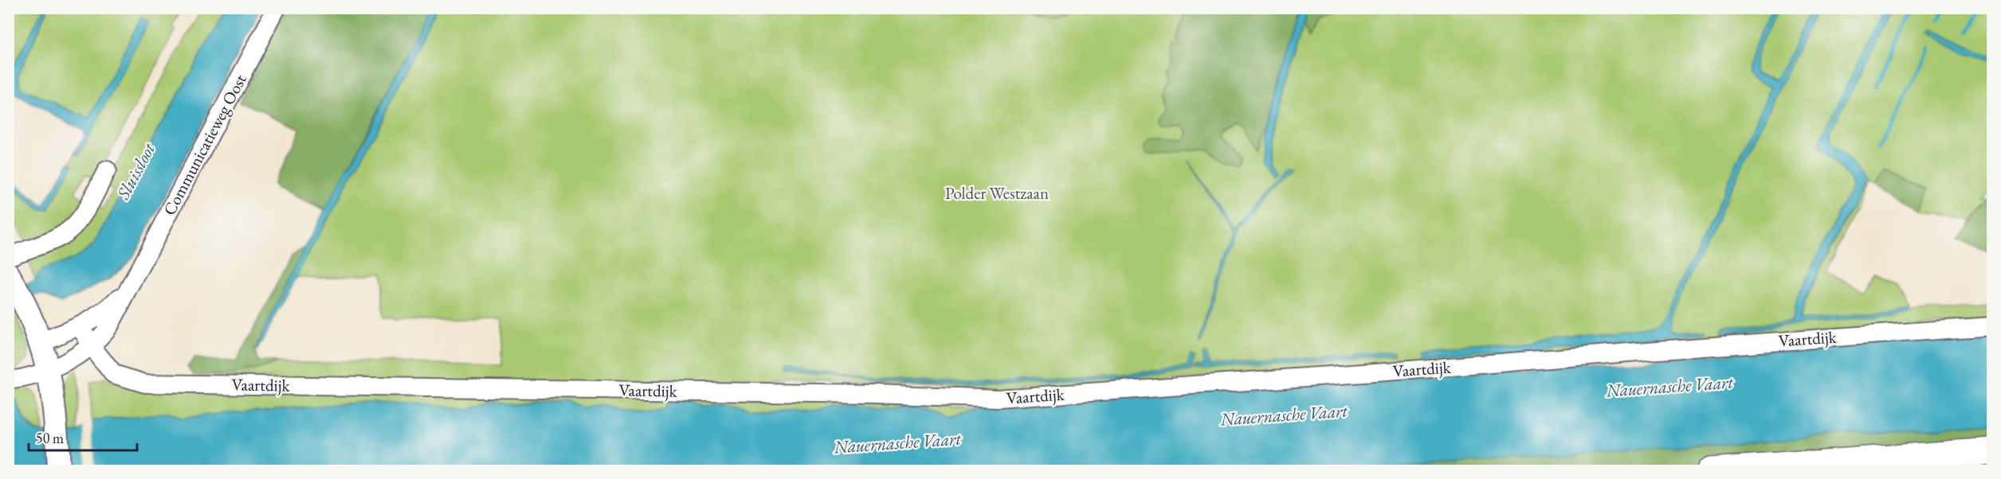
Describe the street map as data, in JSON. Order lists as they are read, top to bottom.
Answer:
{
  "streets": {
    "street": ["Communicatieweg Oost", "Vaartdijk"]
  },
  "crossings": [
    ["Communicatieweg Oost", "Vaartdijk"]
  ],
  "water": ["Sluissloot", "Nauernasche Vaart"],
  "parks": ["Polder Westzaan"],
  "scale_bar": "50 m"
}
